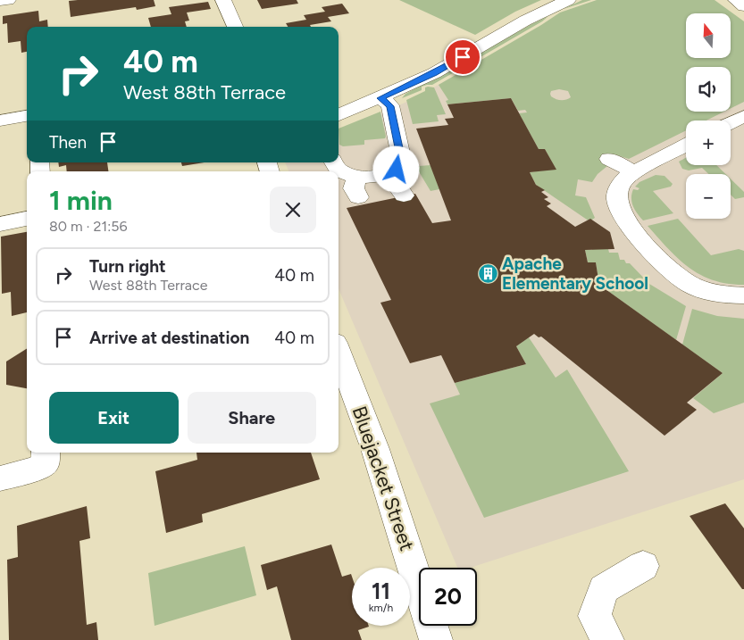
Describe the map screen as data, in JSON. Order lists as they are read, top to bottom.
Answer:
{
  "streets": {
    "street": ["Bluejacket Street"]
  },
  "places": {
    "building": ["Apache Elementary School"]
  },
  "north": "top",
  "page": {
    "map_buttons": ["+", "−"],
    "turn": ["40 m", "West 88th Terrace"],
    "then": "Then",
    "heading": ["1 min", "80 m · 21:56"],
    "list": [
      {
        "name": "Turn right",
        "note": "West 88th Terrace",
        "value": "40 m"
      },
      {
        "name": "Arrive at destination",
        "value": "40 m"
      }
    ],
    "buttons": ["Exit", "Share"],
    "speed": "11 km/h",
    "limit": "20"
  }
}
